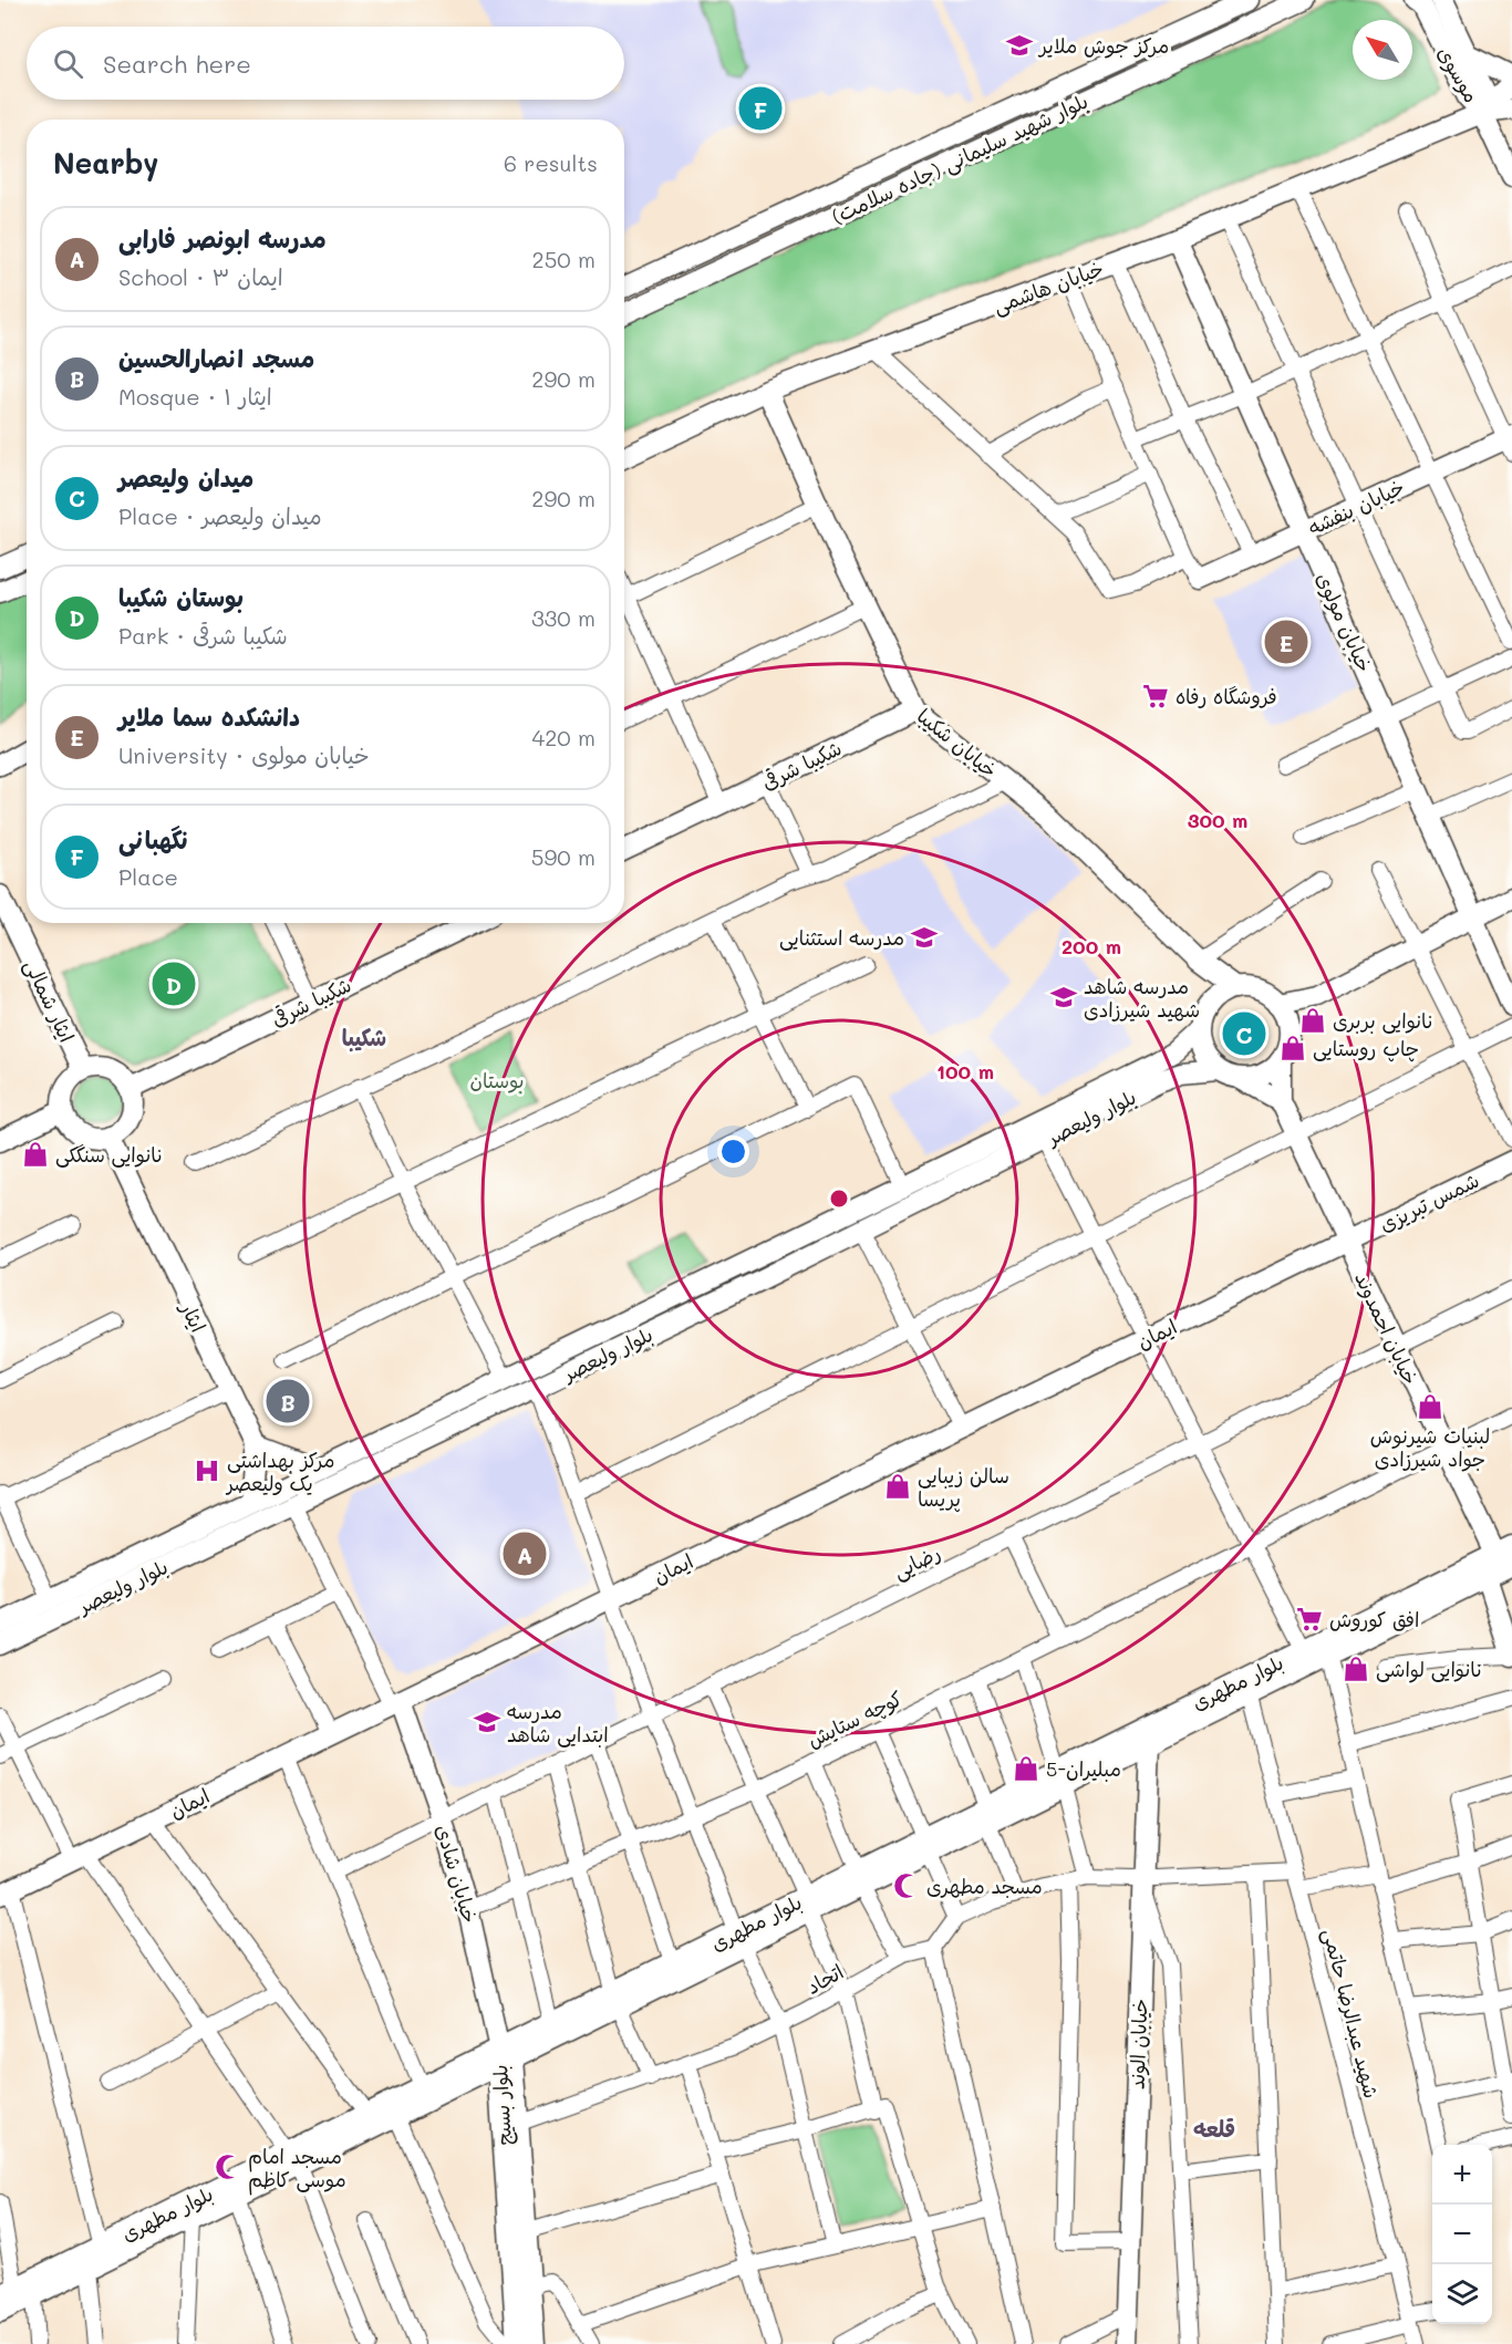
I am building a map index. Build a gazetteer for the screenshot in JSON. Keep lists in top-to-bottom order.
{
  "streets": {
    "main road": [
      "موسوی",
      "بلوار شهید سلیمانی (جاده سلامت)",
      "خیابان هاشمی",
      "خیابان بنفشه",
      "خیابان مولوی",
      "خیابان شکیبا",
      "شکیبا شرقی",
      "ایثار شمالی",
      "بلوار ولیعصر",
      "شمس تبریزی",
      "ایثار",
      "خیابان احمدوند",
      "ایمان",
      "بلوار مطهری",
      "خیابان شادی",
      "خیابان الوند",
      "بلوار بسیج"
    ],
    "street": [
      "رضایی",
      "کوچه ستایش",
      "اتحاد",
      "شهید عبدالرضا حاتمی"
    ]
  },
  "crossings": [
    ["موسوی", "خیابان هاشمی"],
    ["خیابان هاشمی", "خیابان مولوی"],
    ["خیابان هاشمی", "خیابان شکیبا"],
    ["خیابان بنفشه", "خیابان مولوی"],
    ["خیابان شکیبا", "شکیبا شرقی"],
    ["شکیبا شرقی", "ایثار شمالی"],
    ["شکیبا شرقی", "ایثار"],
    ["ایثار شمالی", "ایثار"],
    ["شمس تبریزی", "خیابان احمدوند"],
    ["شمس تبریزی", "ایمان"],
    ["خیابان احمدوند", "ایمان"],
    ["خیابان احمدوند", "رضایی"],
    ["خیابان احمدوند", "بلوار مطهری"],
    ["خیابان احمدوند", "کوچه ستایش"],
    ["ایمان", "خیابان شادی"],
    ["رضایی", "خیابان شادی"],
    ["بلوار مطهری", "خیابان شادی"],
    ["بلوار مطهری", "شهید عبدالرضا حاتمی"],
    ["بلوار مطهری", "خیابان الوند"],
    ["بلوار مطهری", "بلوار بسیج"],
    ["کوچه ستایش", "خیابان شادی"],
    ["خیابان شادی", "بلوار بسیج"],
    ["اتحاد", "بلوار بسیج"]
  ],
  "districts": ["شکیبا", "قلعه"],
  "parks": ["بوستان"],
  "places": {
    "school or university": [
      "مرکز جوش ملایر",
      "مدرسه استثنایی",
      "مدرسه شاهد شهید شیرزادی",
      "مدرسه ابتدایی شاهد"
    ],
    "supermarket": ["فروشگاه رفاه", "افق کوروش"],
    "shop": [
      "نانوایی بربری",
      "چاپ روستایی",
      "نانوایی سنگکی",
      "لبنیات شیرنوش جواد شیرزادی",
      "سالن زیبایی پریسا",
      "نانوایی لواشی",
      "مبلیران-5"
    ],
    "hospital": ["مرکز بهداشتی یک ولیعصر"],
    "mosque": ["مسجد مطهری", "مسجد امام موسی کاظم"]
  },
  "north": "top left",
  "page": {
    "search": "Search here",
    "pins": [
      "F",
      "E",
      "D",
      "C",
      "B",
      "A"
    ],
    "heading": ["Nearby", "6 results"],
    "list": [
      {
        "mark": "A",
        "name": "مدرسه ابونصر فارابی",
        "note": "School · ایمان ۳",
        "value": "250 m"
      },
      {
        "mark": "B",
        "name": "مسجد انصارالحسین",
        "note": "Mosque · ایثار ۱",
        "value": "290 m"
      },
      {
        "mark": "C",
        "name": "میدان ولیعصر",
        "note": "Place · میدان ولیعصر",
        "value": "290 m"
      },
      {
        "mark": "D",
        "name": "بوستان شکیبا",
        "note": "Park · شکیبا شرقی",
        "value": "330 m"
      },
      {
        "mark": "E",
        "name": "دانشکده سما ملایر",
        "note": "University · خیابان مولوی",
        "value": "420 m"
      },
      {
        "mark": "F",
        "name": "نگهبانی",
        "note": "Place",
        "value": "590 m"
      }
    ],
    "map_buttons": ["+", "−"]
  },
  "rings": ["300 m", "200 m", "100 m"]
}
